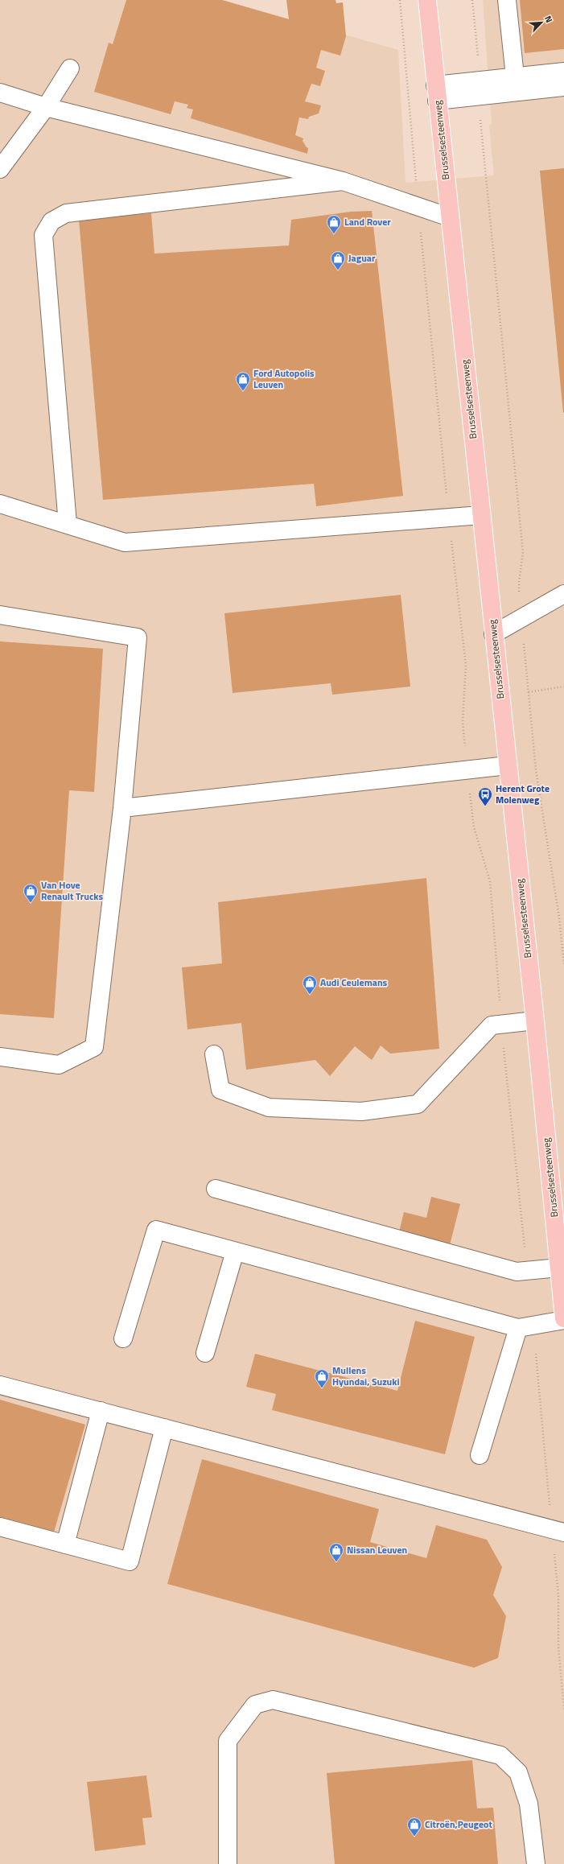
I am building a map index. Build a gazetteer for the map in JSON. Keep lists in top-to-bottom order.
{
  "streets": {
    "main road": ["Brusselsesteenweg"]
  },
  "places": {
    "shop": [
      "Land Rover",
      "Jaguar",
      "Ford Autopolis Leuven",
      "Van Hove Renault Trucks",
      "Audi Ceulemans",
      "Mullens Hyundai, Suzuki",
      "Nissan Leuven",
      "Citroën,Peugeot"
    ],
    "bus stop": ["Herent Grote Molenweg"]
  },
  "north": "top right"
}
